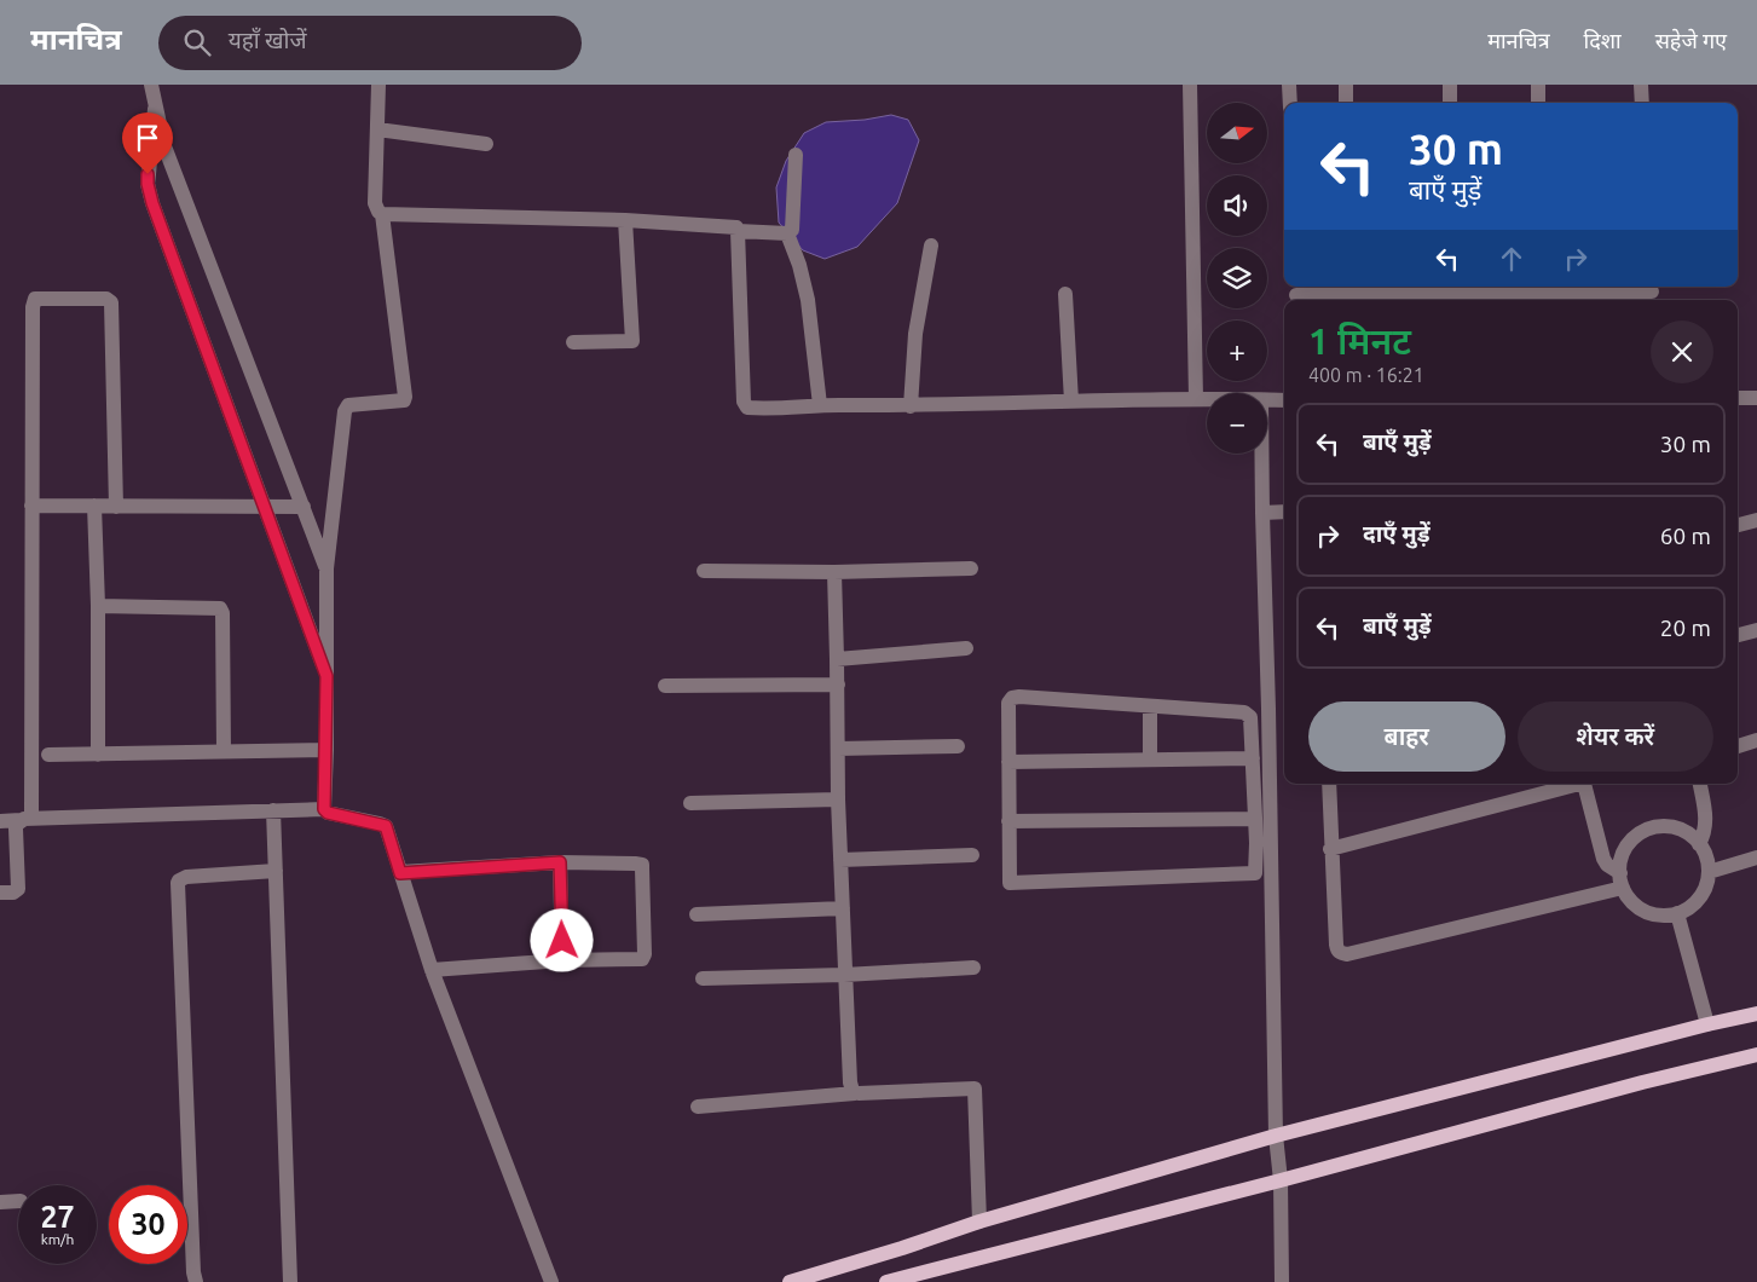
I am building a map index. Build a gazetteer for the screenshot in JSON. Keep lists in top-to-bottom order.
{
  "north": "right",
  "page": {
    "header": "मानचित्र",
    "search": "यहाँ खोजें",
    "nav": ["मानचित्र", "दिशा", "सहेजे गए"],
    "map_buttons": ["+", "−"],
    "turn": ["30 m", "बाएँ मुड़ें"],
    "heading": ["1 मिनट", "400 m · 16:21"],
    "list": [
      {
        "name": "बाएँ मुड़ें",
        "value": "30 m"
      },
      {
        "name": "दाएँ मुड़ें",
        "value": "60 m"
      },
      {
        "name": "बाएँ मुड़ें",
        "value": "20 m"
      }
    ],
    "buttons": ["बाहर", "शेयर करें"],
    "speed": "27 km/h",
    "limit": "30"
  }
}
